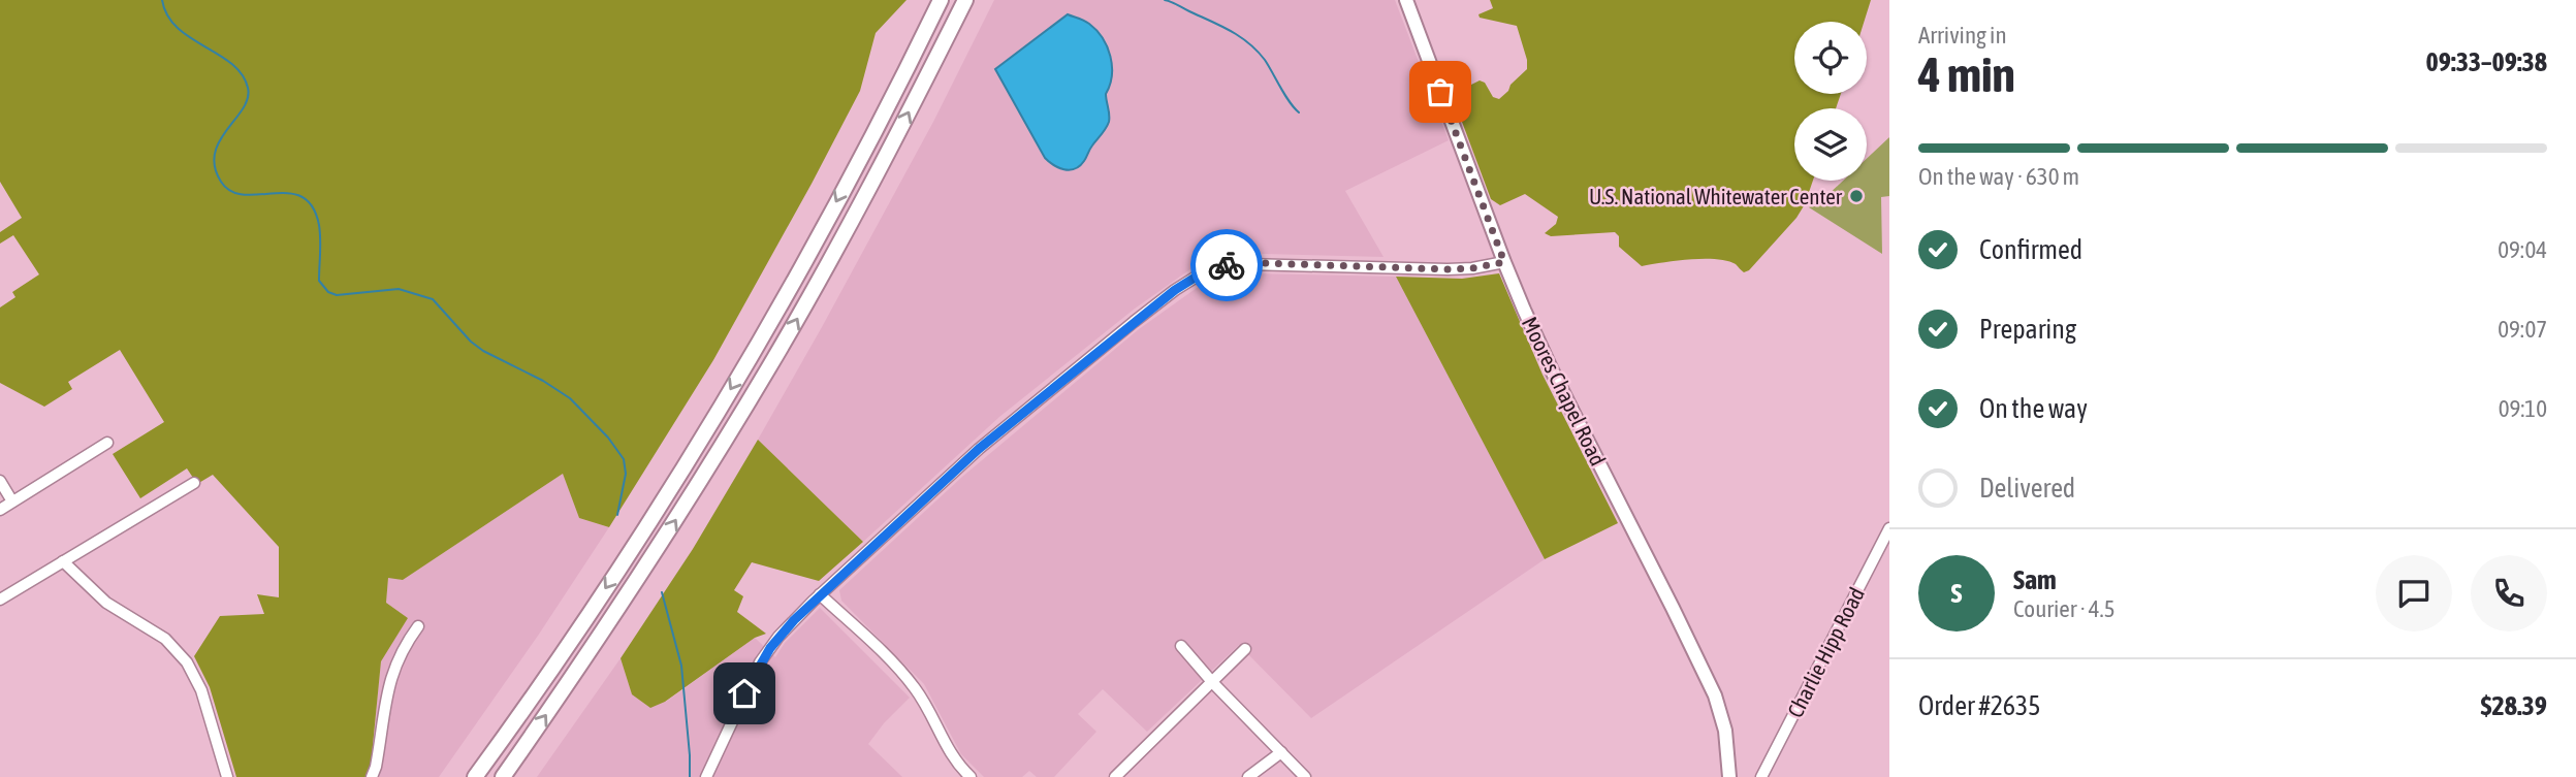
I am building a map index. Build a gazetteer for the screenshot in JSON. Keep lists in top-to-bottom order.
{
  "streets": {
    "main road": ["Moores Chapel Road"],
    "street": ["Charlie Hipp Road"]
  },
  "places": ["U.S. National Whitewater Center"],
  "page": {
    "heading": ["4 min", "Arriving in", "09:33–09:38"],
    "panel": [
      "Sam",
      "Courier · 4.5",
      "Order #2635",
      "$28.39"
    ],
    "bar": "On the way · 630 m",
    "list": [
      ["Confirmed", "09:04"],
      ["Preparing", "09:07"],
      ["On the way", "09:10"],
      "Delivered"
    ],
    "round": "S"
  }
}
